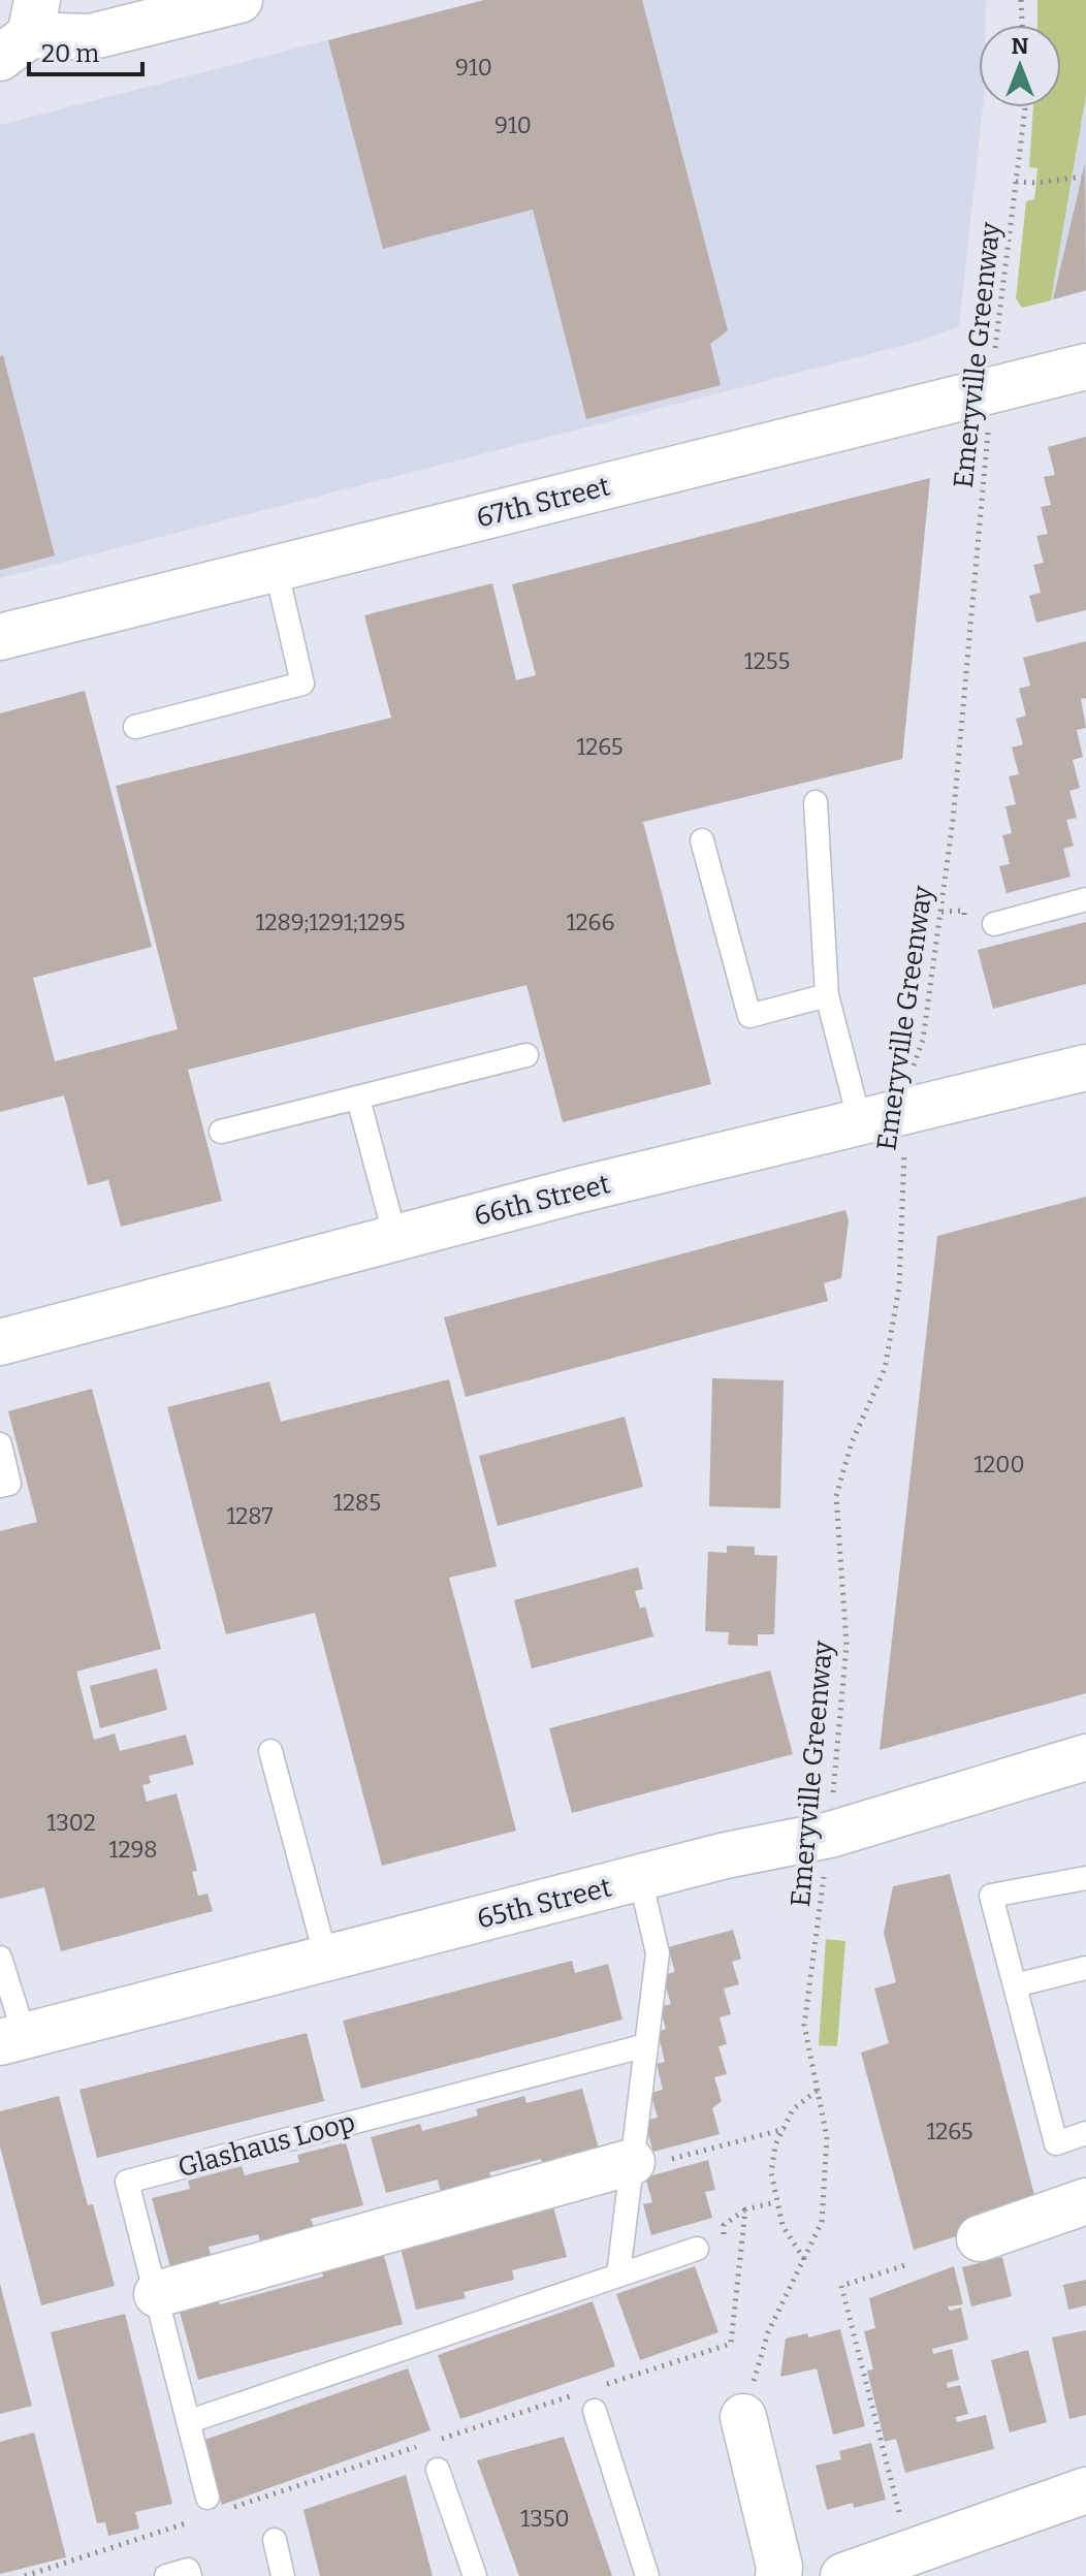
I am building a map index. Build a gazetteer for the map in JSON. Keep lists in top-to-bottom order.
{
  "streets": {
    "street": ["67th Street", "66th Street", "65th Street"],
    "lane": ["Glashaus Loop"],
    "path": ["Emeryville Greenway"]
  },
  "crossings": [
    ["Emeryville Greenway", "67th Street"],
    ["Emeryville Greenway", "66th Street"],
    ["Emeryville Greenway", "65th Street"]
  ],
  "house_numbers": [
    "910",
    "910",
    "1255",
    "1265",
    "1289;1291;1295",
    "1266",
    "1200",
    "1285",
    "1287",
    "1302",
    "1298",
    "1265",
    "1350"
  ],
  "scale_bar": "20 m",
  "north": "top"
}
